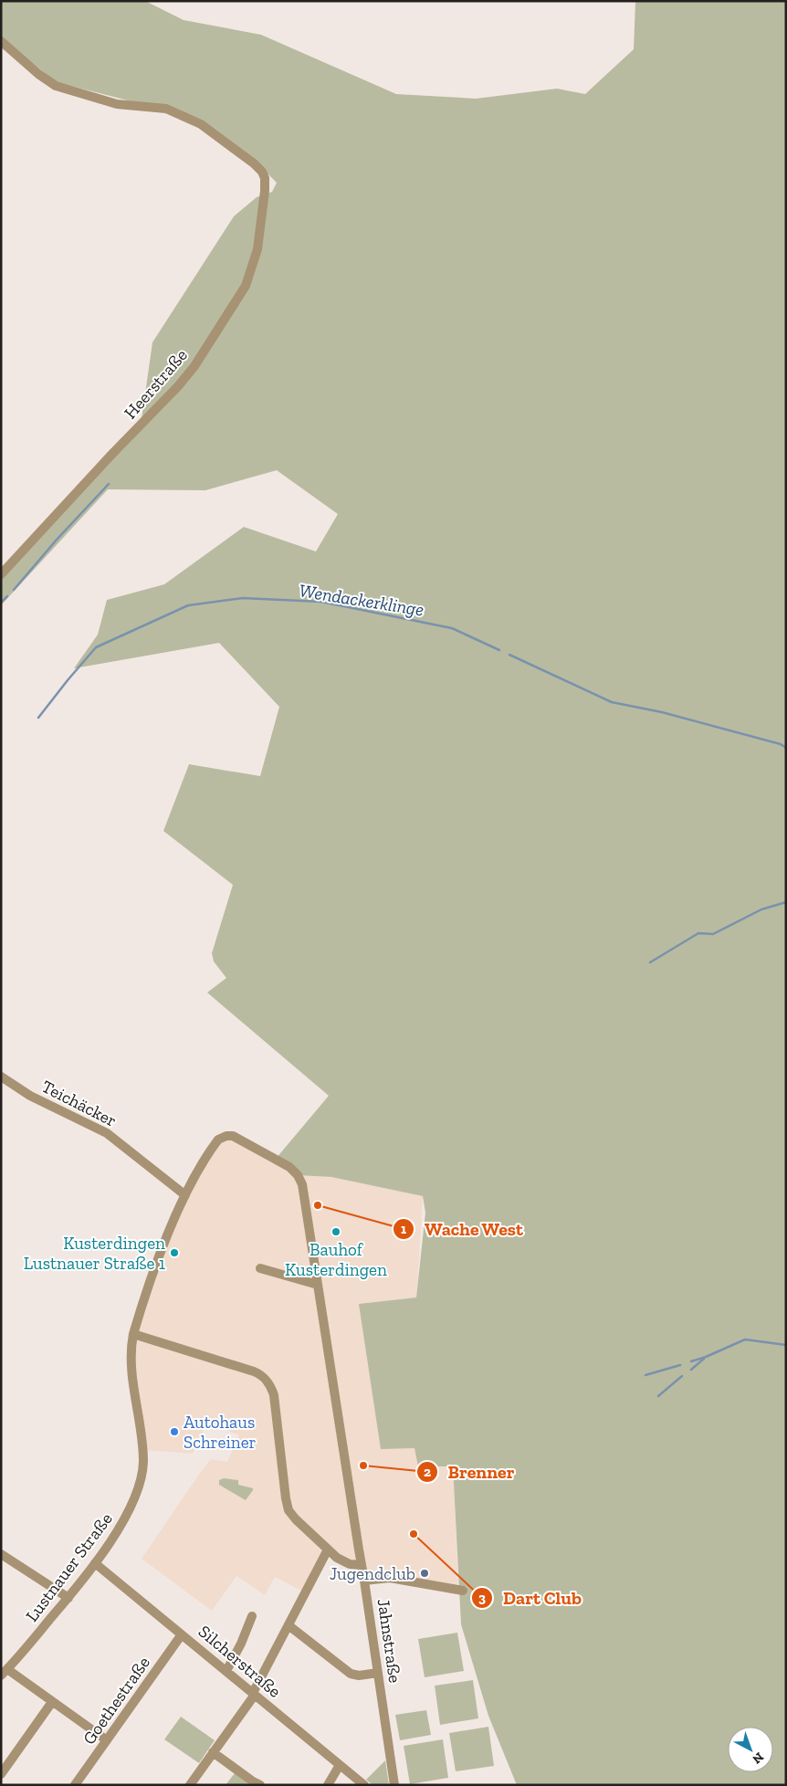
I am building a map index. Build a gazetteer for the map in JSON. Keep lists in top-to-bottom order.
{
  "streets": {
    "street": [
      "Heerstraße",
      "Teichäcker",
      "Lustnauer Straße",
      "Jahnstraße",
      "Silcherstraße",
      "Goethestraße"
    ]
  },
  "crossings": [
    ["Teichäcker", "Lustnauer Straße"],
    ["Lustnauer Straße", "Jahnstraße"],
    ["Lustnauer Straße", "Silcherstraße"],
    ["Silcherstraße", "Goethestraße"]
  ],
  "water": ["Wendackerklinge"],
  "places": [
    "Wache West",
    "Bauhof Kusterdingen",
    "Kusterdingen Lustnauer Straße 1",
    "Autohaus Schreiner",
    "Brenner",
    "Dart Club",
    "Jugendclub"
  ],
  "north": "bottom right"
}
